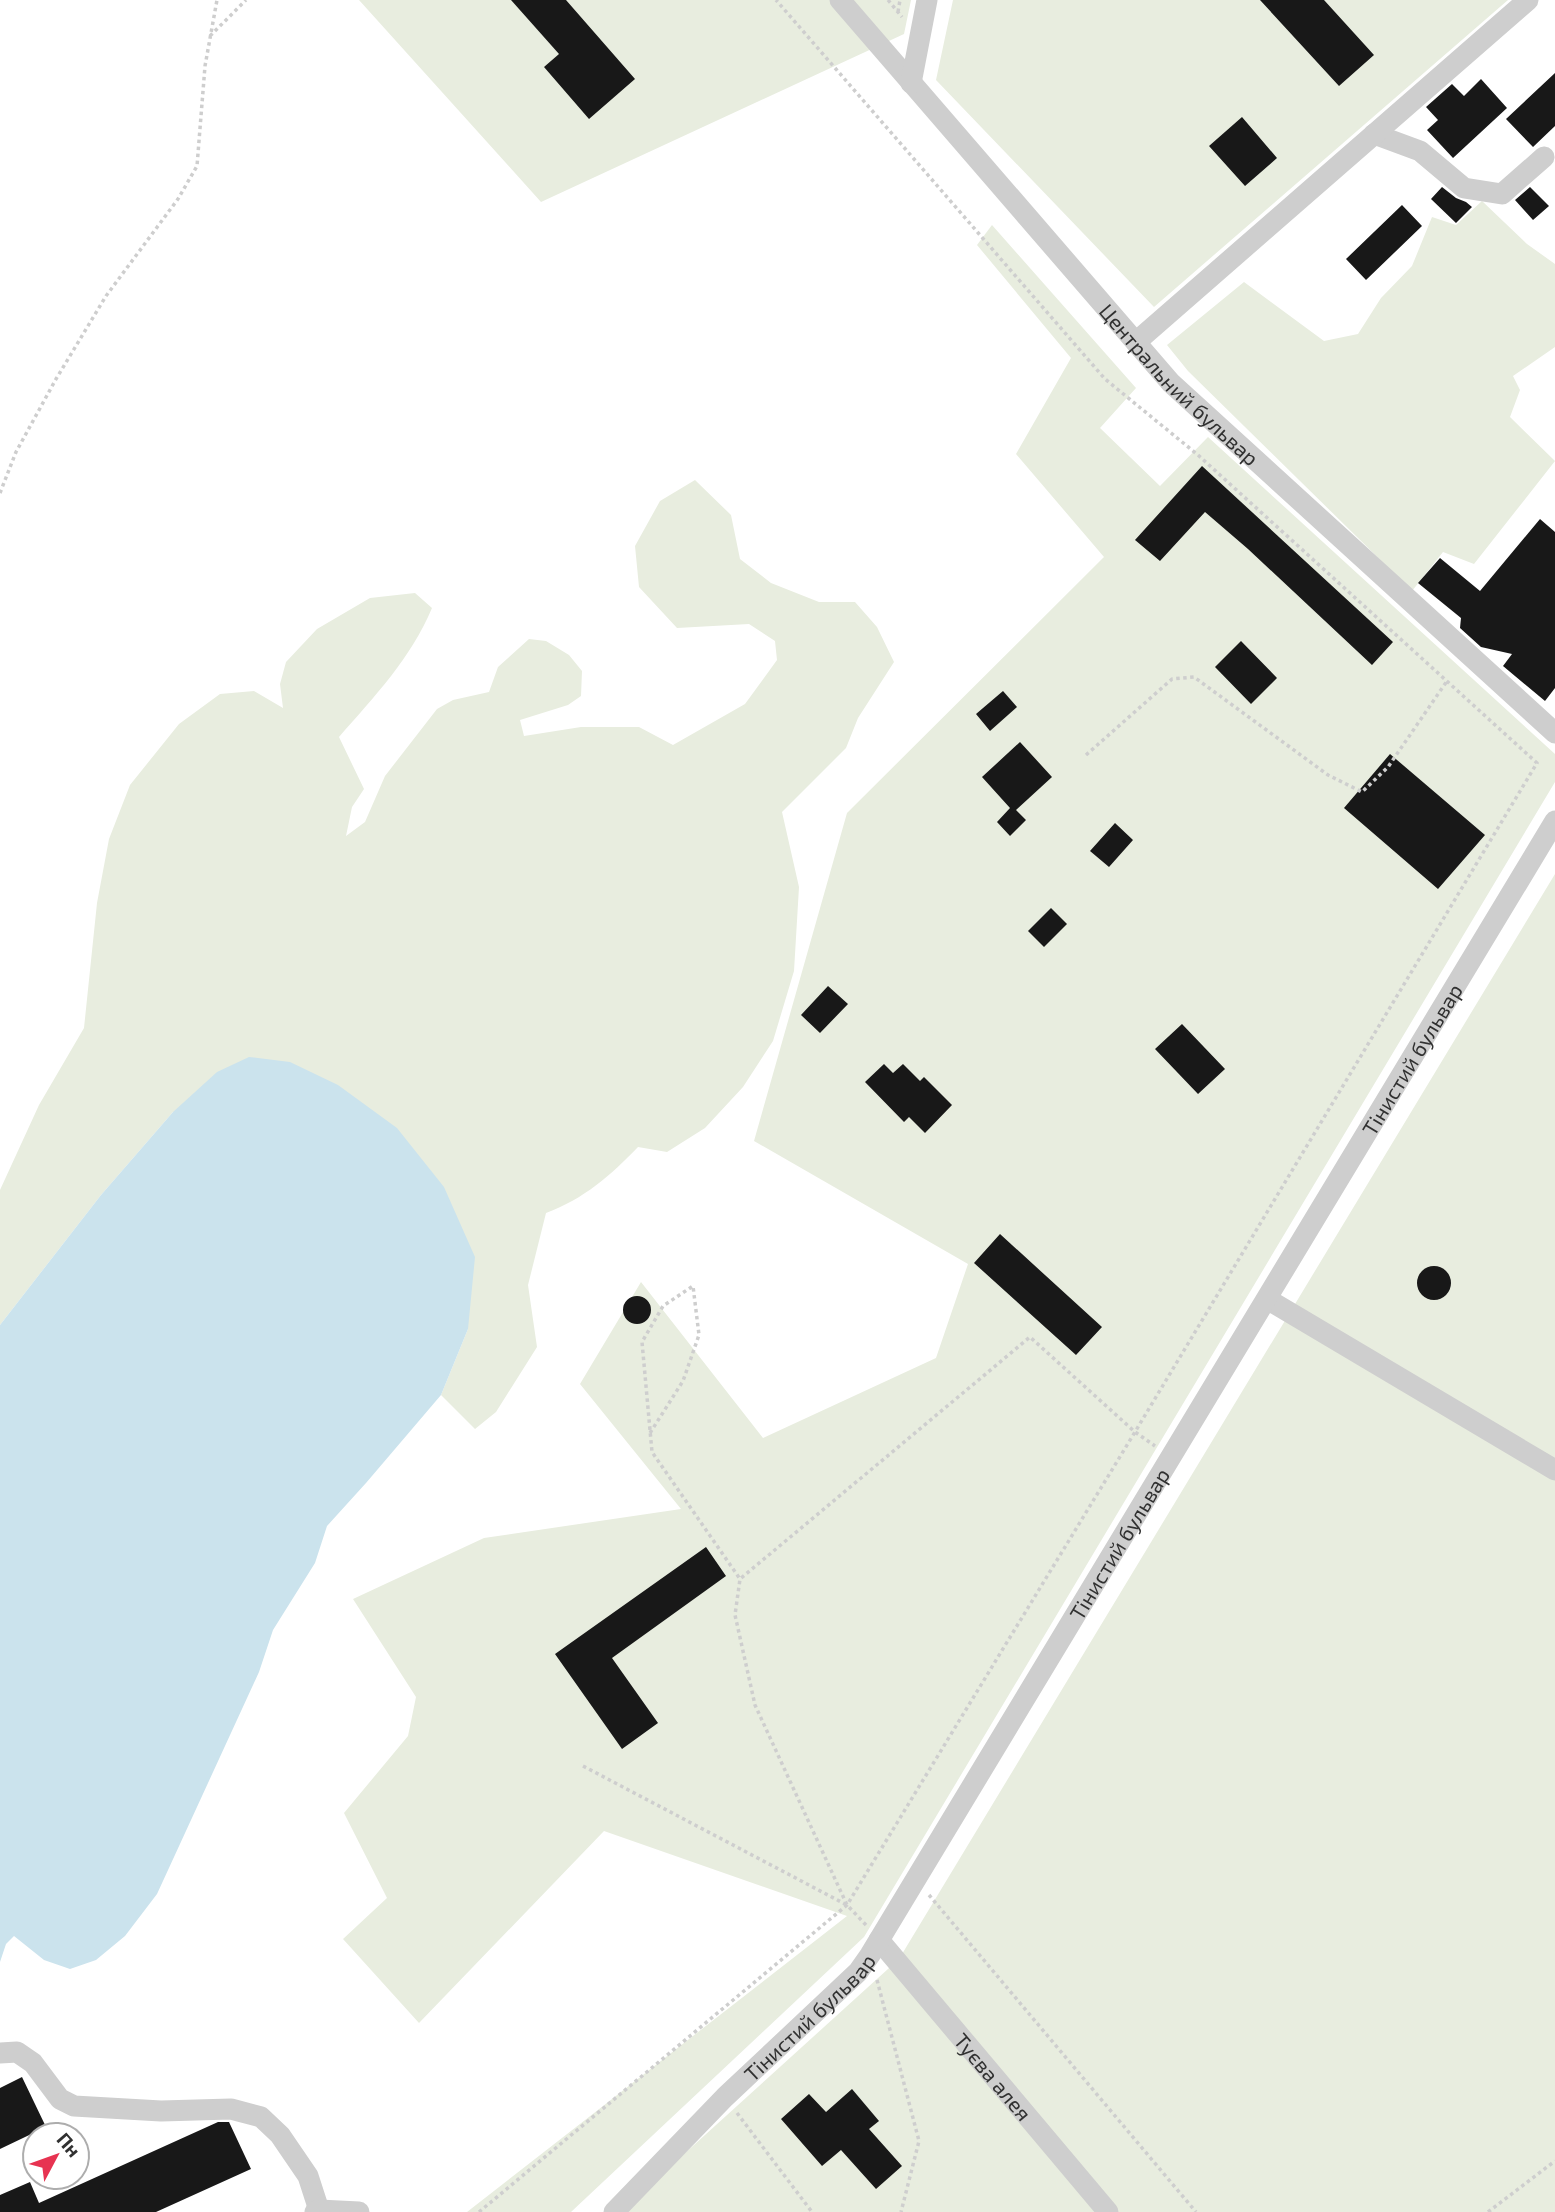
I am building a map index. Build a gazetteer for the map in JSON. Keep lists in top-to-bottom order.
{
  "streets": {
    "street": ["Центральний бульвар", "Тінистий бульвар", "Туєва алея"]
  },
  "crossings": [
    ["Тінистий бульвар", "Туєва алея"]
  ],
  "north": "top right"
}
